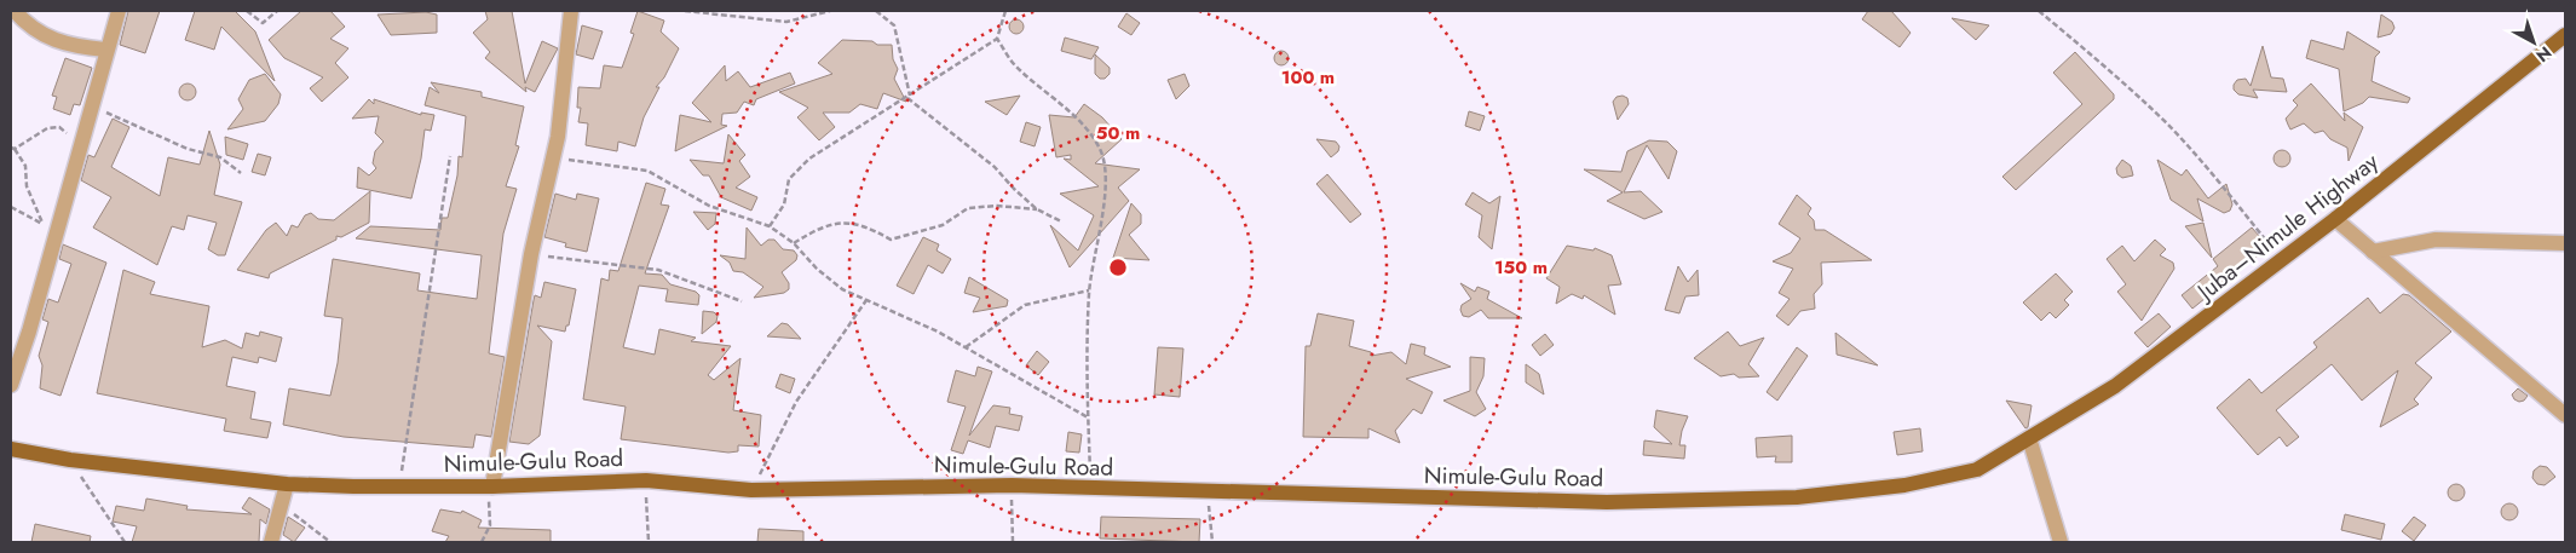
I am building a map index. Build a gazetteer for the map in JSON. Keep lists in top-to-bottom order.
{
  "streets": {
    "main road": ["Juba–Nimule Highway", "Nimule-Gulu Road"]
  },
  "crossings": [
    ["Juba–Nimule Highway", "Nimule-Gulu Road"]
  ],
  "north": "bottom right",
  "rings": ["100 m", "50 m", "150 m"]
}
